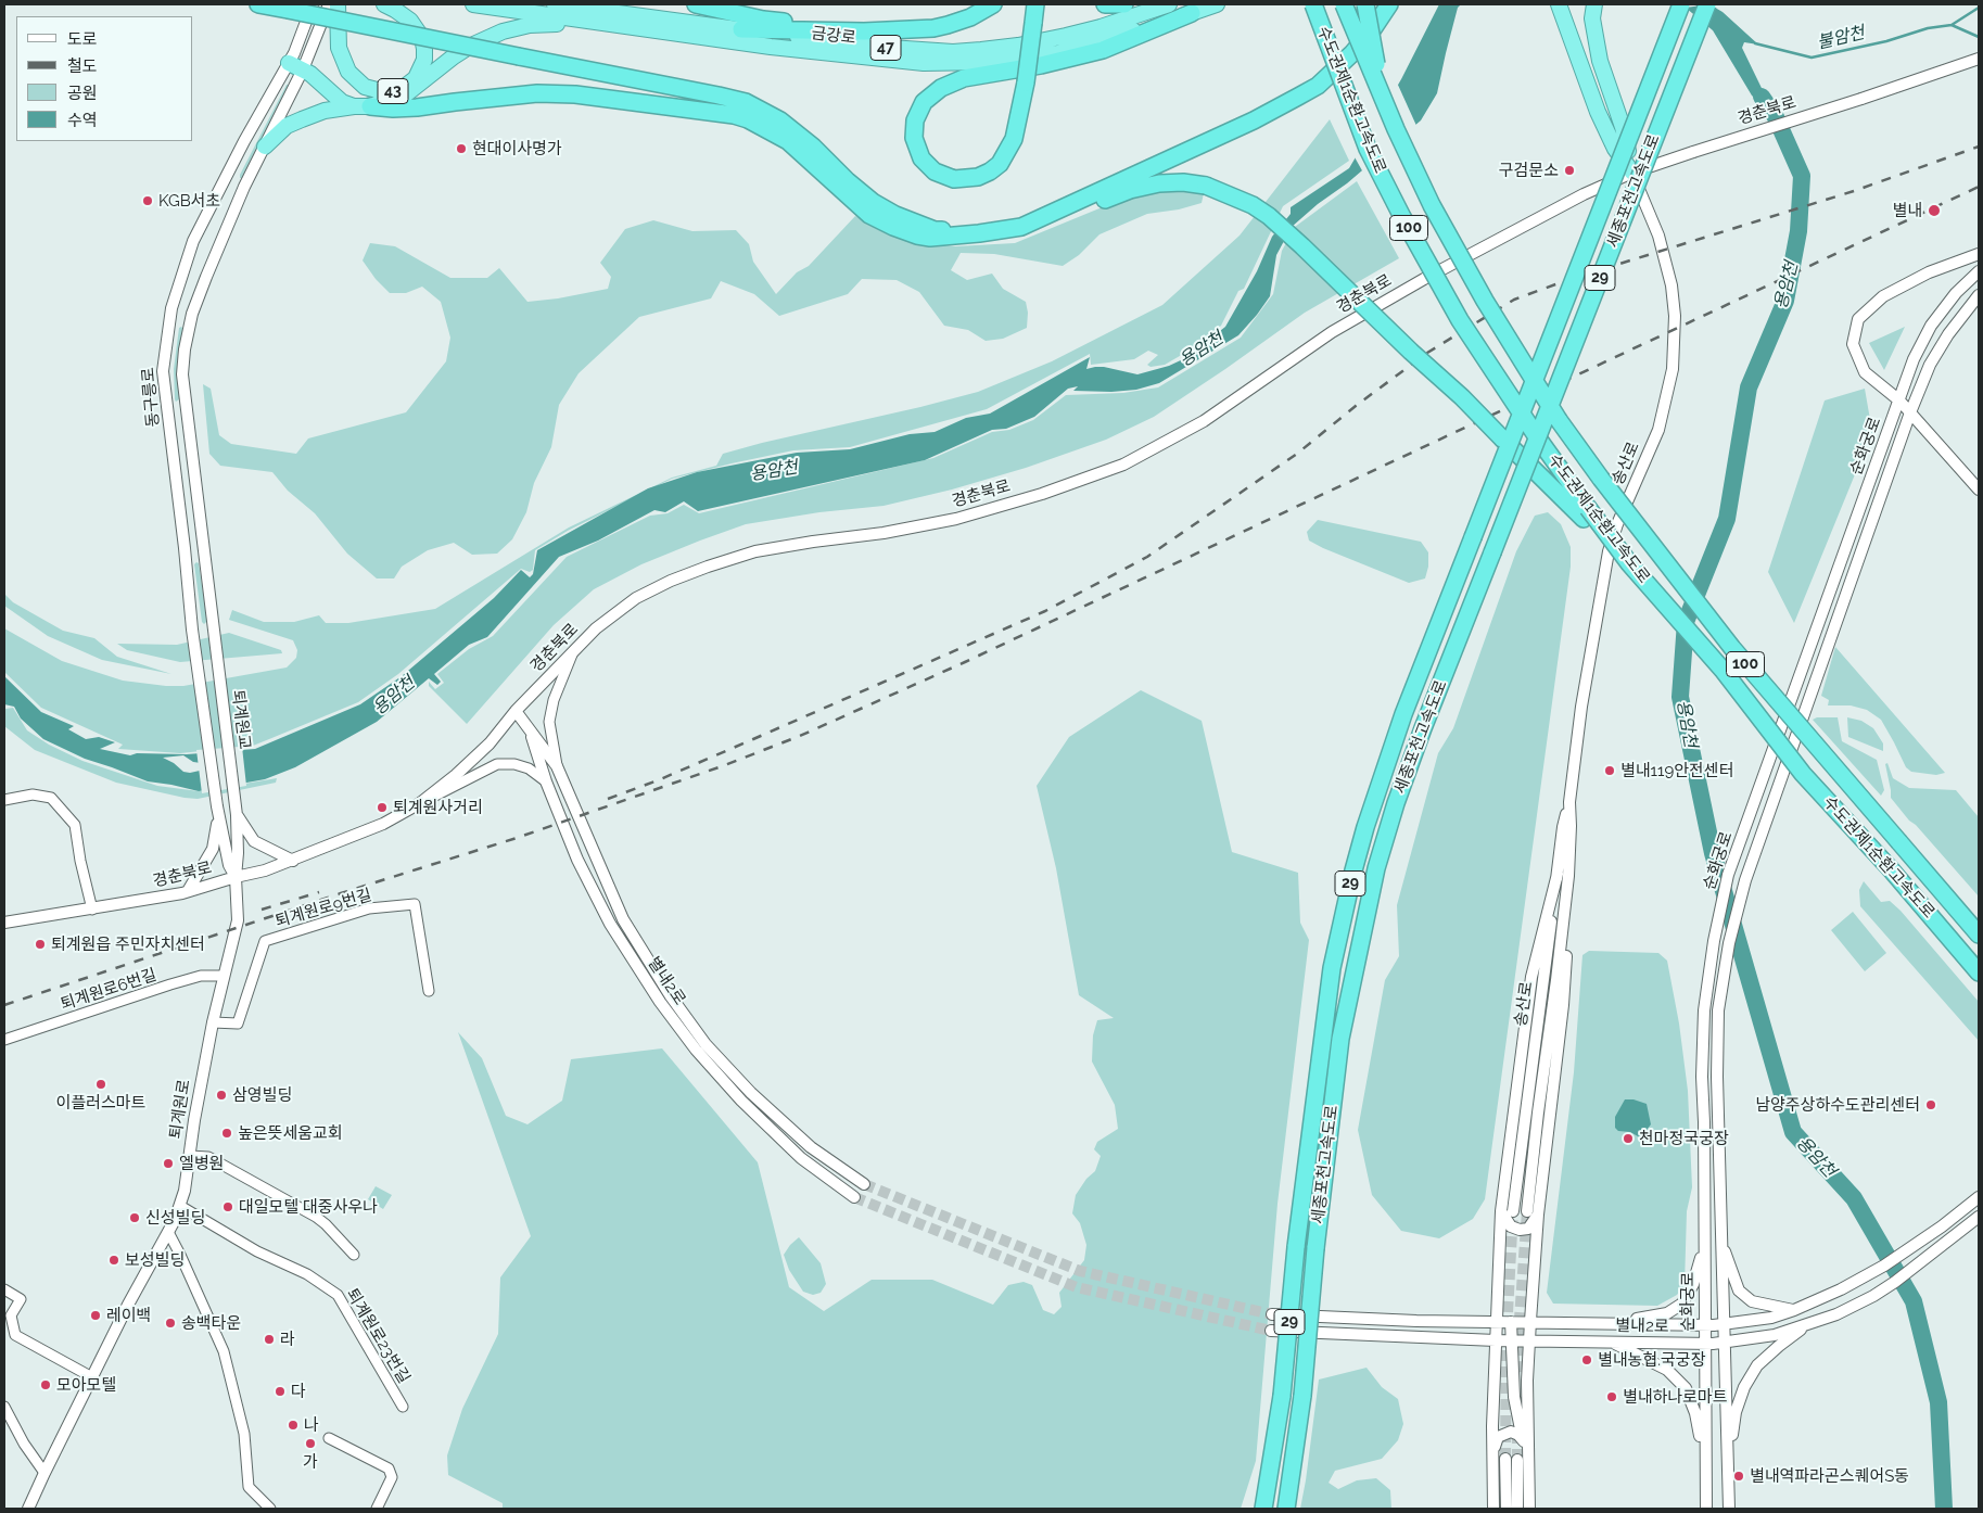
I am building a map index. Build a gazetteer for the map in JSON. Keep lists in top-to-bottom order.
{
  "streets": {
    "highway": [
      "금강로",
      "47",
      "43",
      "수도권제1순환고속도로",
      "세종포천고속도로",
      "100",
      "29"
    ],
    "street": [
      "경춘북로",
      "동구릉로",
      "순화궁로",
      "송산로",
      "퇴계원교",
      "퇴계원로9번길",
      "별내2로",
      "퇴계원로6번길",
      "퇴계원로",
      "퇴계원로23번길"
    ]
  },
  "crossings": [
    ["경춘북로", "송산로"],
    ["경춘북로", "별내2로"],
    ["경춘북로", "퇴계원로"],
    ["동구릉로", "퇴계원교"],
    ["동구릉로", "퇴계원로"],
    ["순화궁로", "별내2로"],
    ["퇴계원교", "퇴계원로"],
    ["퇴계원로9번길", "퇴계원로"],
    ["퇴계원로6번길", "퇴계원로"],
    ["퇴계원로", "퇴계원로23번길"]
  ],
  "water": ["불암천", "용암천"],
  "places": [
    "현대이사명가",
    "구검문소",
    "KGB서초",
    "별내",
    "별내119안전센터",
    "퇴계원사거리",
    "퇴계원읍 주민자치센터",
    "이플러스마트",
    "삼영빌딩",
    "남양주상하수도관리센터",
    "높은뜻세움교회",
    "천마정국궁장",
    "엘병원",
    "대일모텔 대중사우나",
    "신성빌딩",
    "보성빌딩",
    "레이백",
    "송백타운",
    "라",
    "별내농협.국궁장",
    "모아모텔",
    "다",
    "별내하나로마트",
    "나",
    "가",
    "별내역파라곤스퀘어S동"
  ],
  "legend": [
    "도로",
    "철도",
    "공원",
    "수역"
  ]
}
